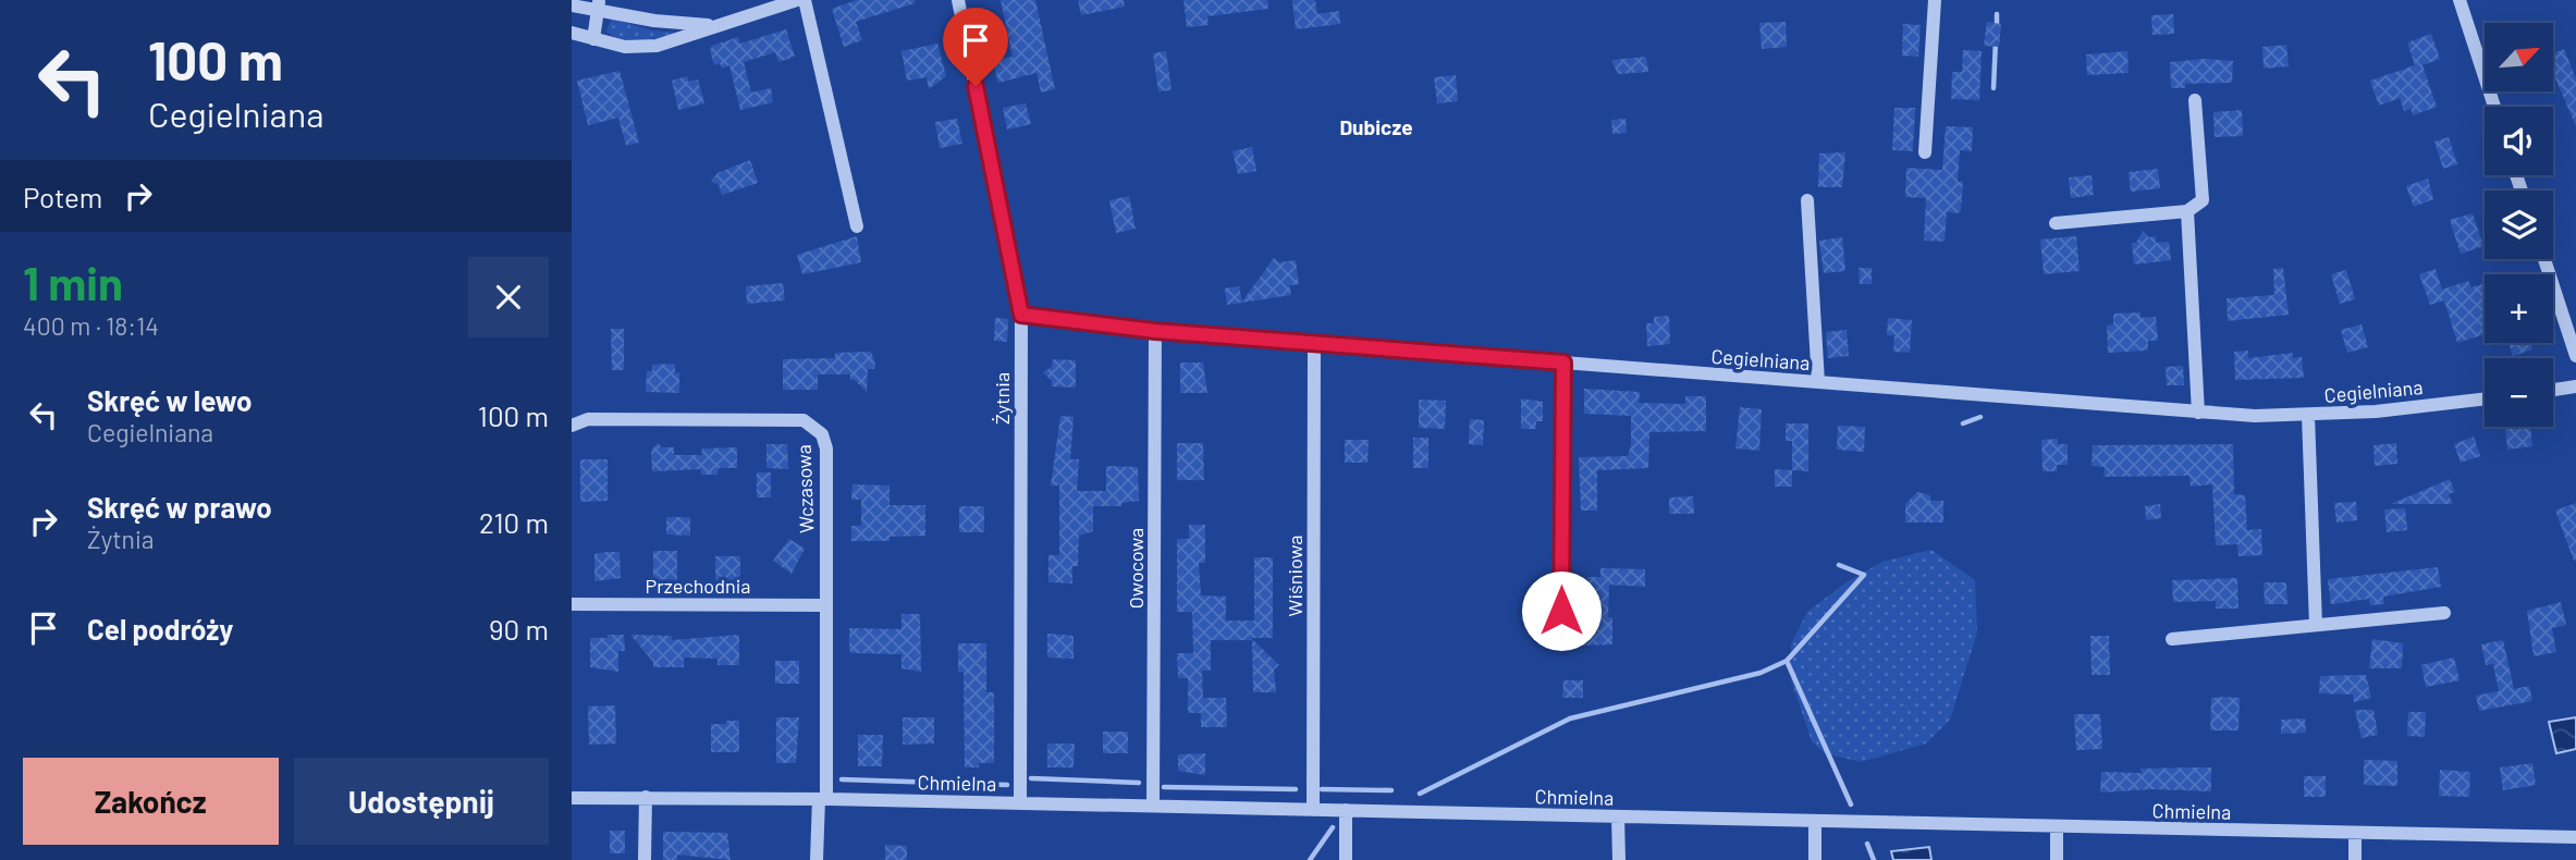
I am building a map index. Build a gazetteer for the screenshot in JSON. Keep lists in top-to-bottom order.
{
  "streets": {
    "street": [
      "Cegielniana",
      "Żytnia",
      "Wczasowa",
      "Owocowa",
      "Wiśniowa",
      "Przechodnia",
      "Chmielna"
    ]
  },
  "crossings": [
    ["Cegielniana", "Żytnia"],
    ["Cegielniana", "Owocowa"],
    ["Cegielniana", "Wiśniowa"],
    ["Żytnia", "Chmielna"],
    ["Wczasowa", "Przechodnia"],
    ["Wczasowa", "Chmielna"],
    ["Owocowa", "Chmielna"],
    ["Wiśniowa", "Chmielna"]
  ],
  "districts": ["Dubicze"],
  "north": "top right",
  "page": {
    "turn": ["100 m", "Cegielniana"],
    "map_buttons": ["+", "−"],
    "then": "Potem",
    "heading": ["1 min", "400 m · 18:14"],
    "list": [
      {
        "name": "Skręć w lewo",
        "note": "Cegielniana",
        "value": "100 m"
      },
      {
        "name": "Skręć w prawo",
        "note": "Żytnia",
        "value": "210 m"
      },
      {
        "name": "Cel podróży",
        "value": "90 m"
      }
    ],
    "buttons": ["Zakończ", "Udostępnij"]
  }
}
